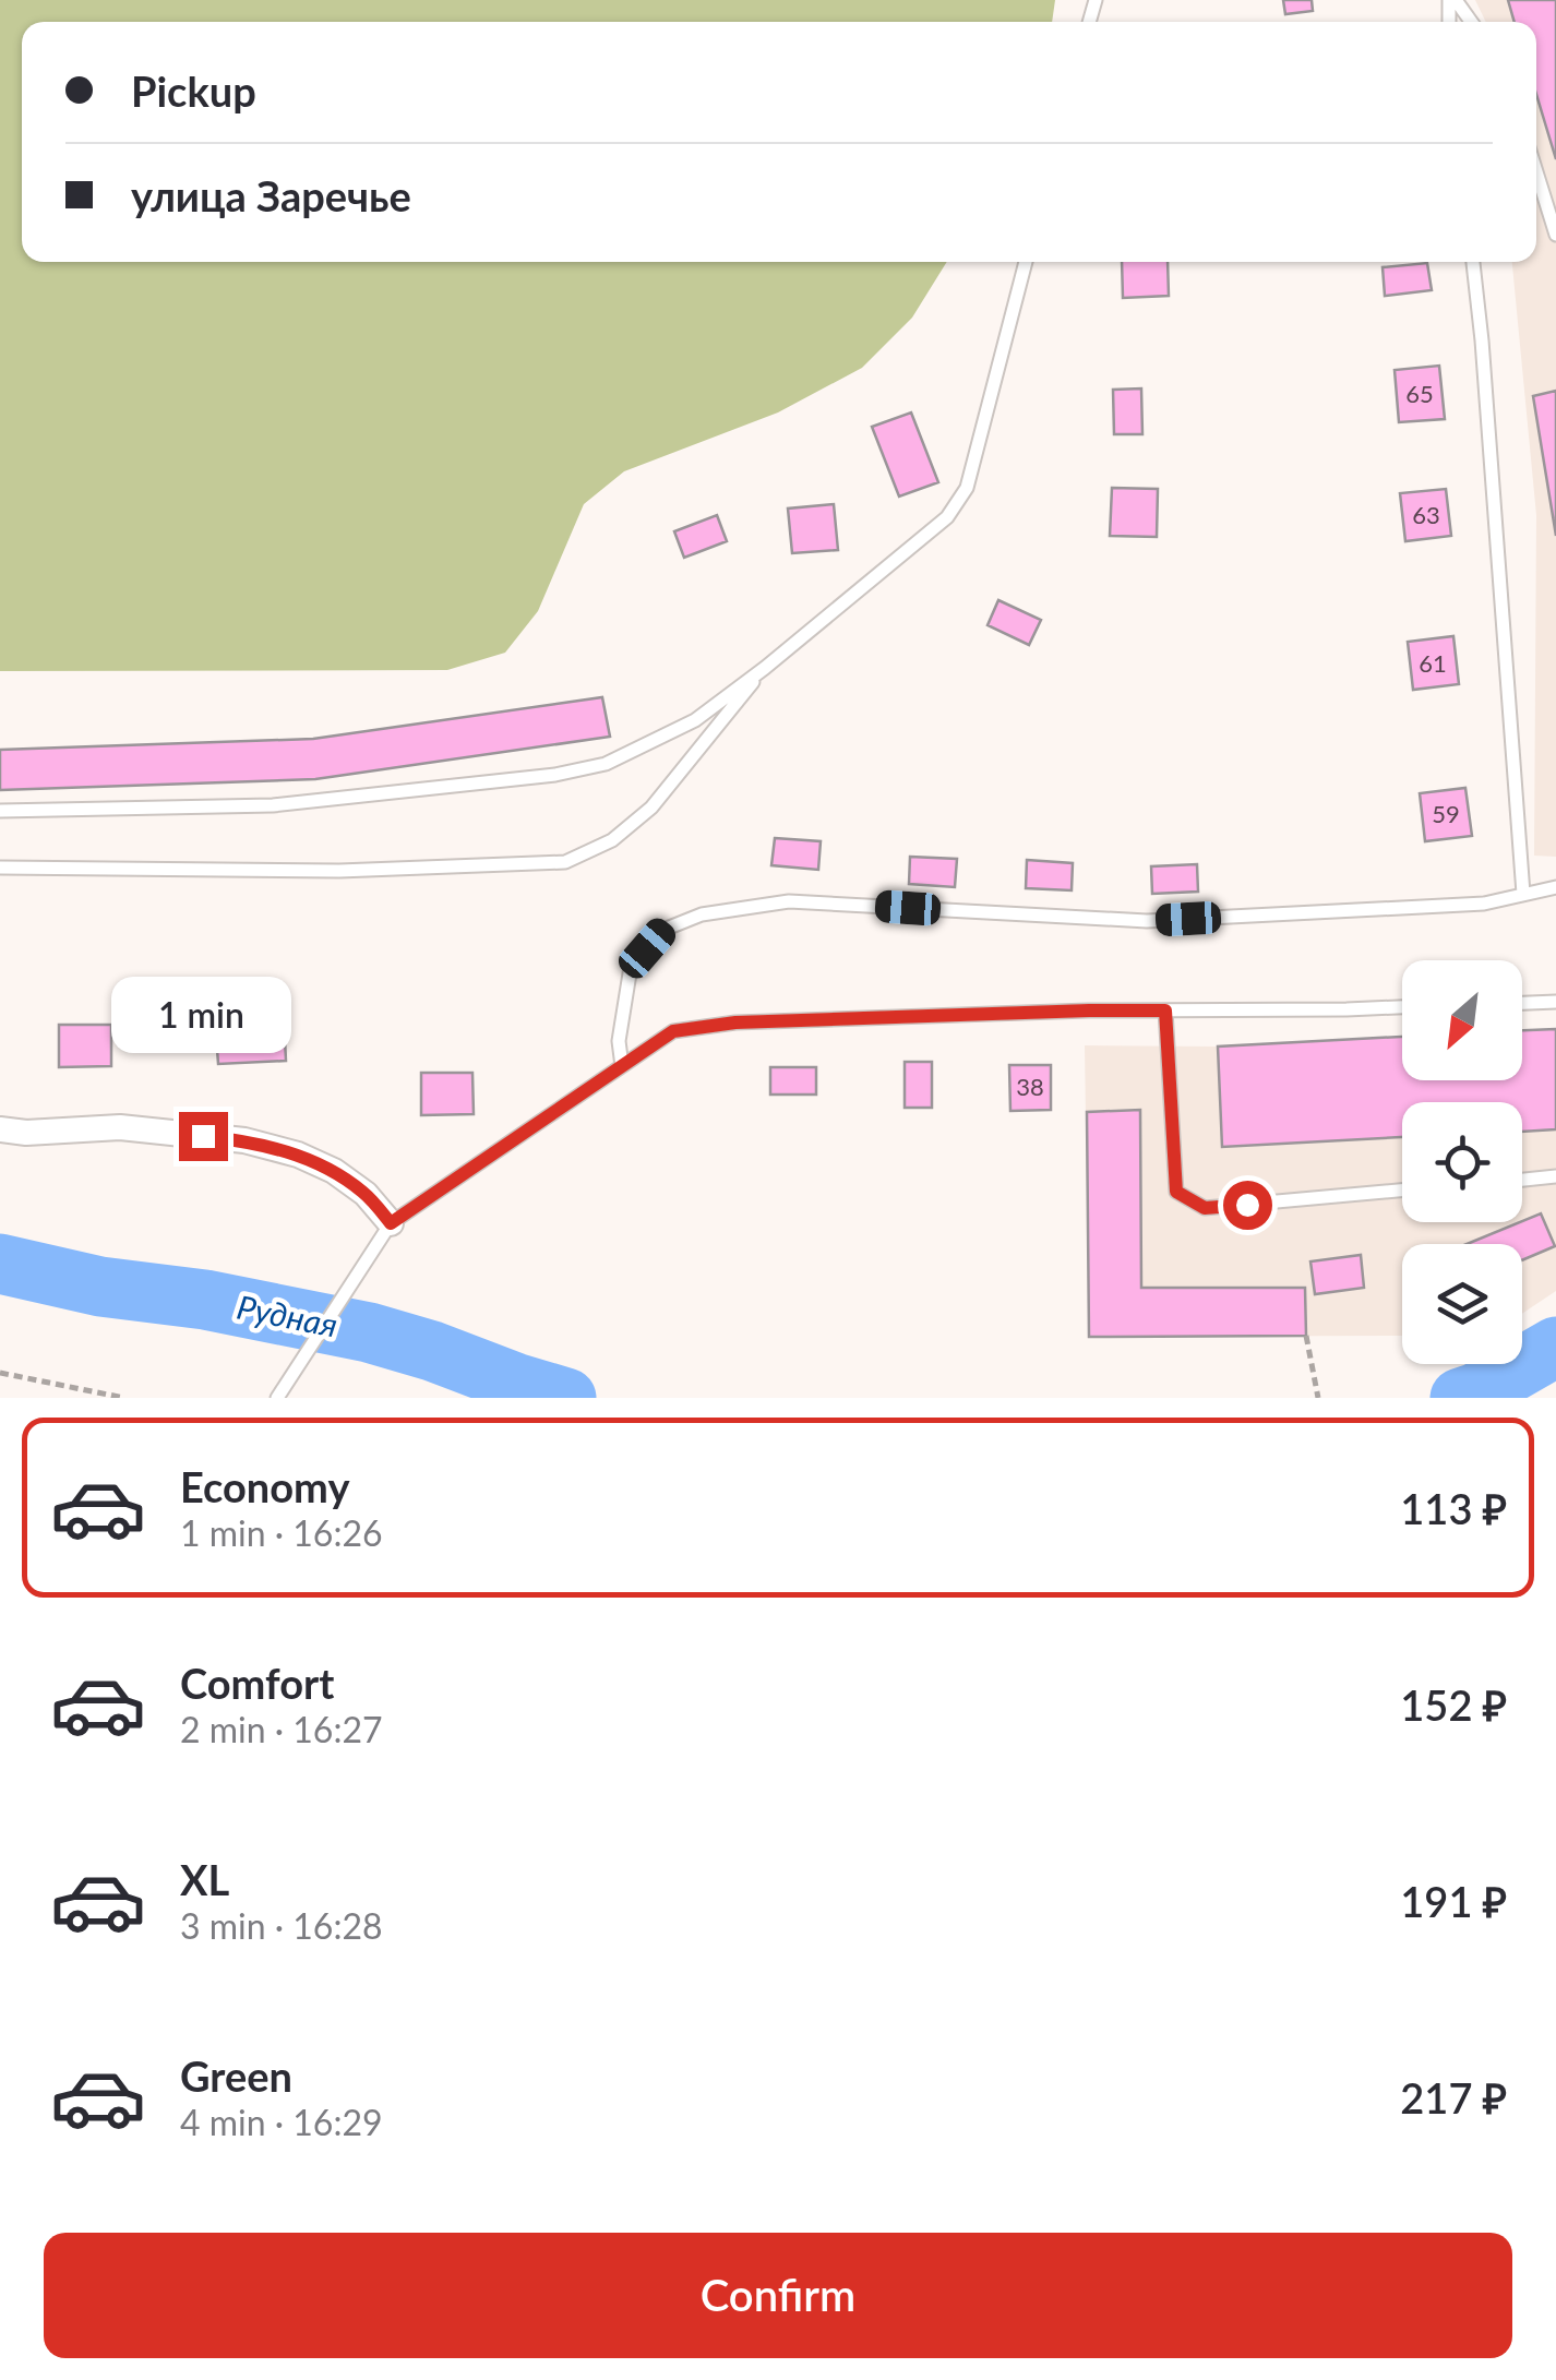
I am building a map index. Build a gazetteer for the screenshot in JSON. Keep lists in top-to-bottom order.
{
  "water": ["Рудная"],
  "house_numbers": [
    "65",
    "63",
    "61",
    "59",
    "38"
  ],
  "north": "bottom left",
  "page": {
    "banner": ["Pickup", "улица Заречье"],
    "bubble": "1 min",
    "list": [
      {
        "name": "Economy",
        "note": "1 min · 16:26",
        "value": "113 ₽"
      },
      {
        "name": "Comfort",
        "note": "2 min · 16:27",
        "value": "152 ₽"
      },
      {
        "name": "XL",
        "note": "3 min · 16:28",
        "value": "191 ₽"
      },
      {
        "name": "Green",
        "note": "4 min · 16:29",
        "value": "217 ₽"
      }
    ],
    "buttons": "Confirm"
  }
}
